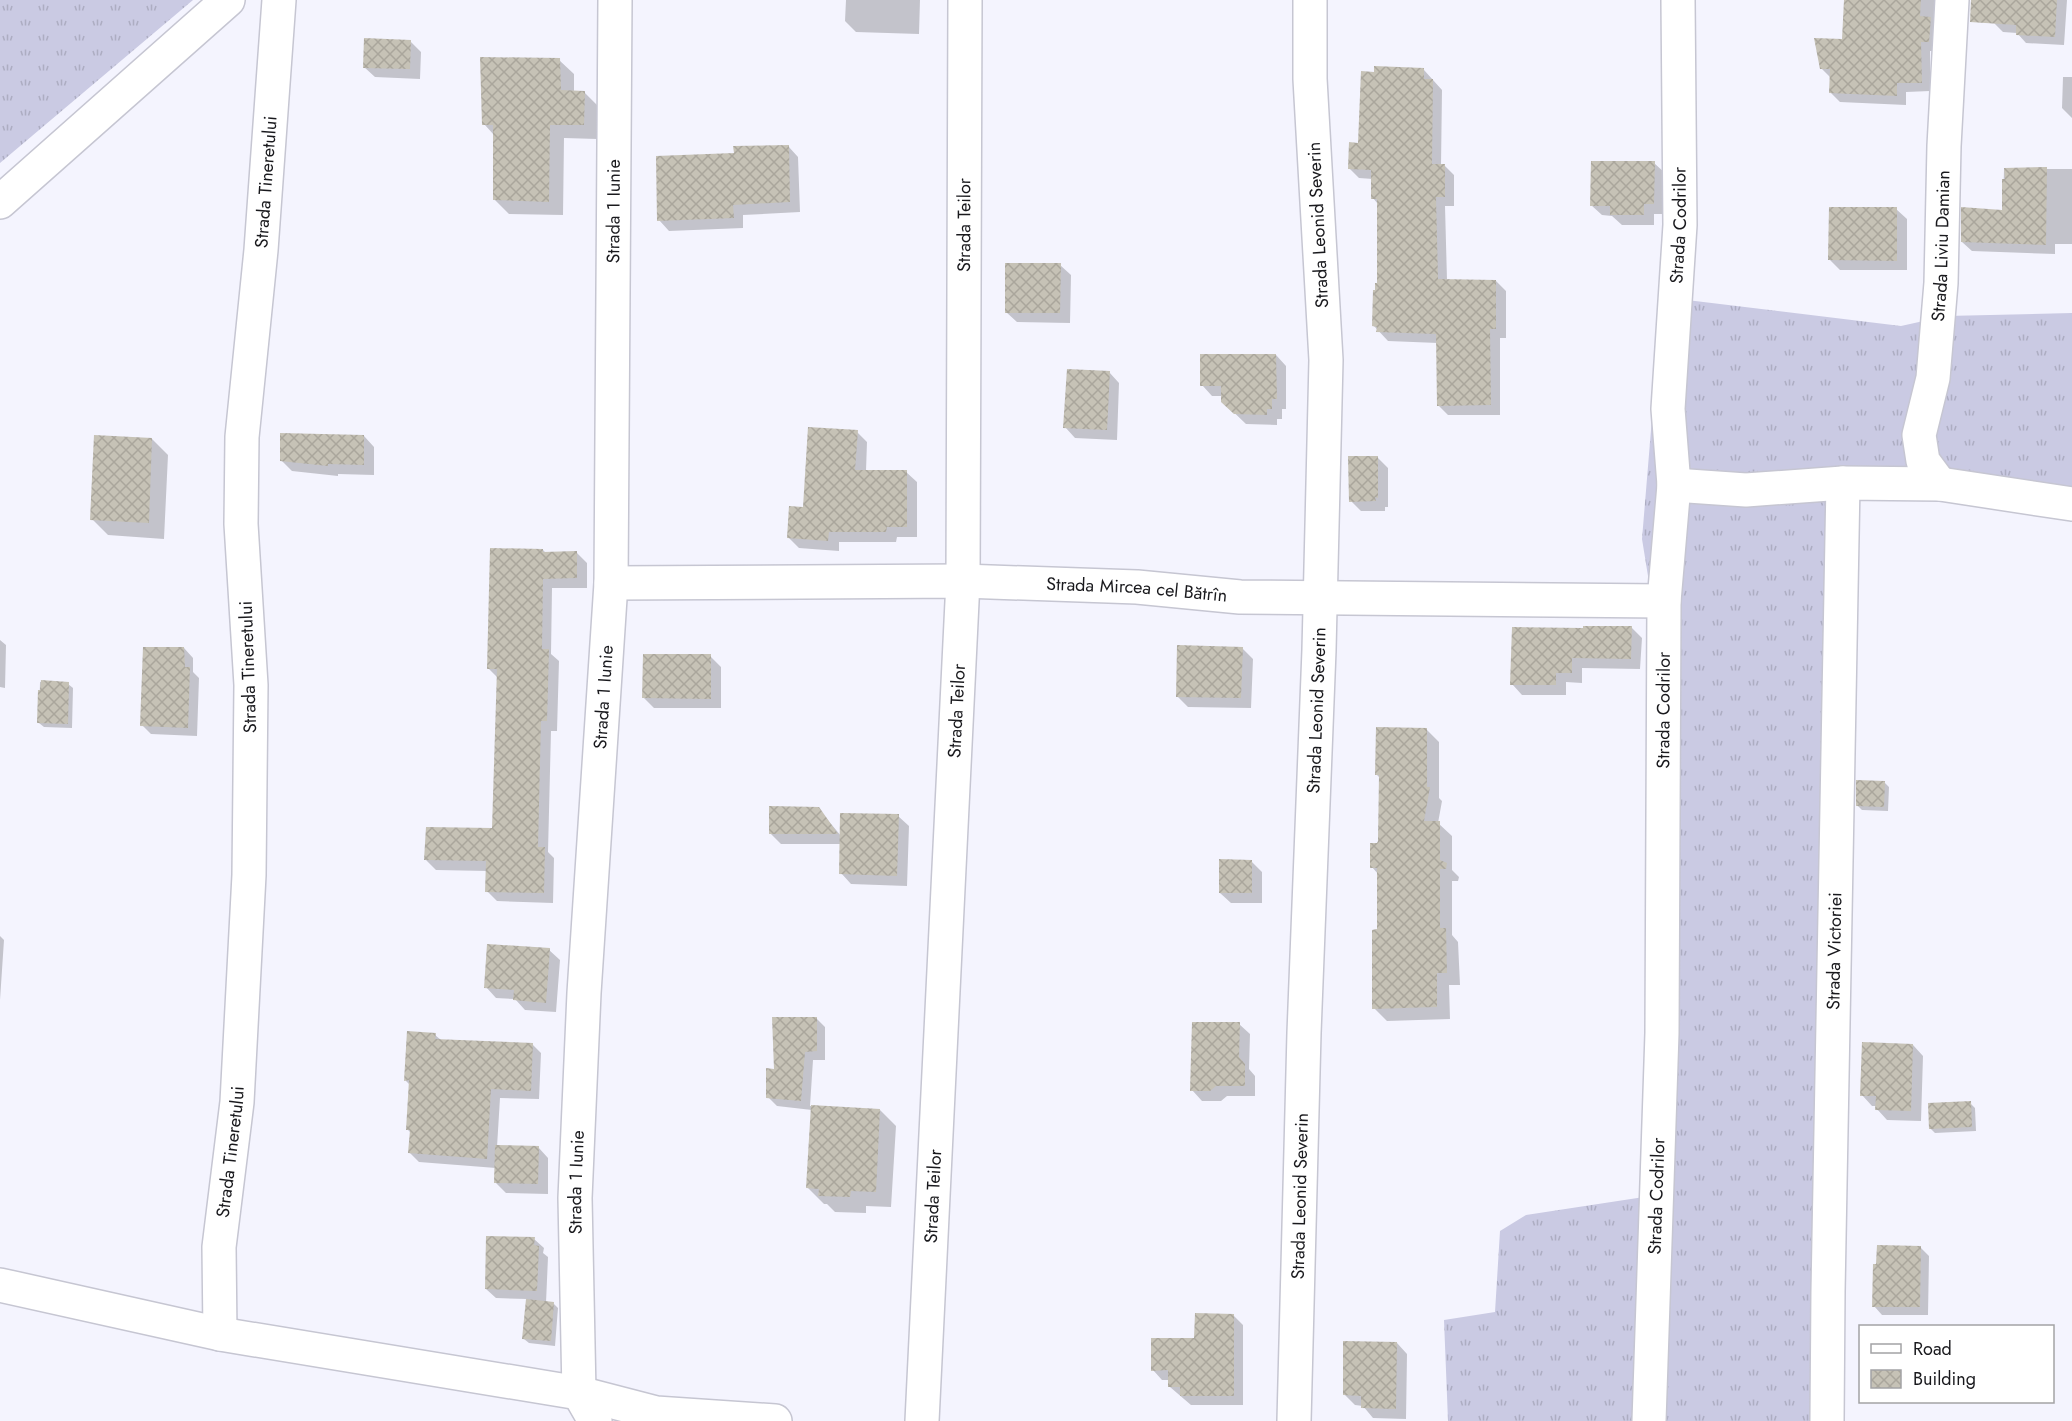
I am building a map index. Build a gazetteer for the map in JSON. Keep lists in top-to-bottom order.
{
  "streets": {
    "street": [
      "Strada Tineretului",
      "Strada 1 Iunie",
      "Strada Teilor",
      "Strada Leonid Severin",
      "Strada Codrilor",
      "Strada Liviu Damian",
      "Strada Mircea cel Bătrîn",
      "Strada Victoriei"
    ]
  },
  "crossings": [
    ["Strada 1 Iunie", "Strada Mircea cel Bătrîn"],
    ["Strada Teilor", "Strada Mircea cel Bătrîn"],
    ["Strada Leonid Severin", "Strada Mircea cel Bătrîn"],
    ["Strada Codrilor", "Strada Mircea cel Bătrîn"]
  ],
  "legend": ["Road", "Building"]
}
